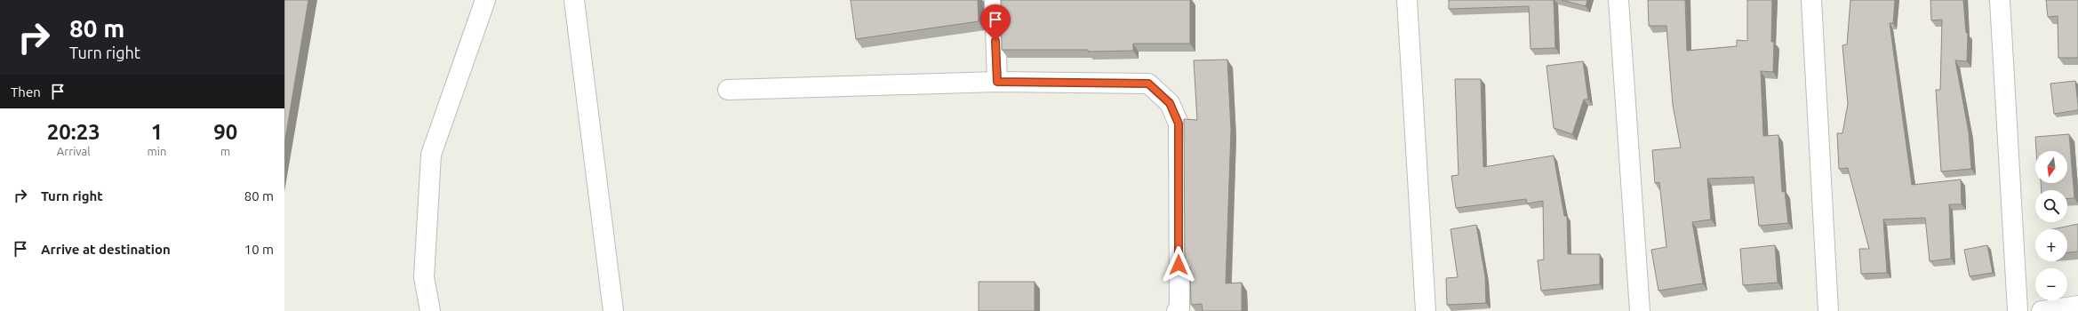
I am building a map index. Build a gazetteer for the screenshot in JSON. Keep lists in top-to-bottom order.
{
  "north": "bottom",
  "page": {
    "turn": ["80 m", "Turn right"],
    "then": "Then",
    "eta": [
      "20:23",
      "Arrival",
      "1",
      "min",
      "90",
      "m"
    ],
    "map_buttons": ["+", "−"],
    "list": [
      {
        "name": "Turn right",
        "value": "80 m"
      },
      {
        "name": "Arrive at destination",
        "value": "10 m"
      }
    ]
  }
}
